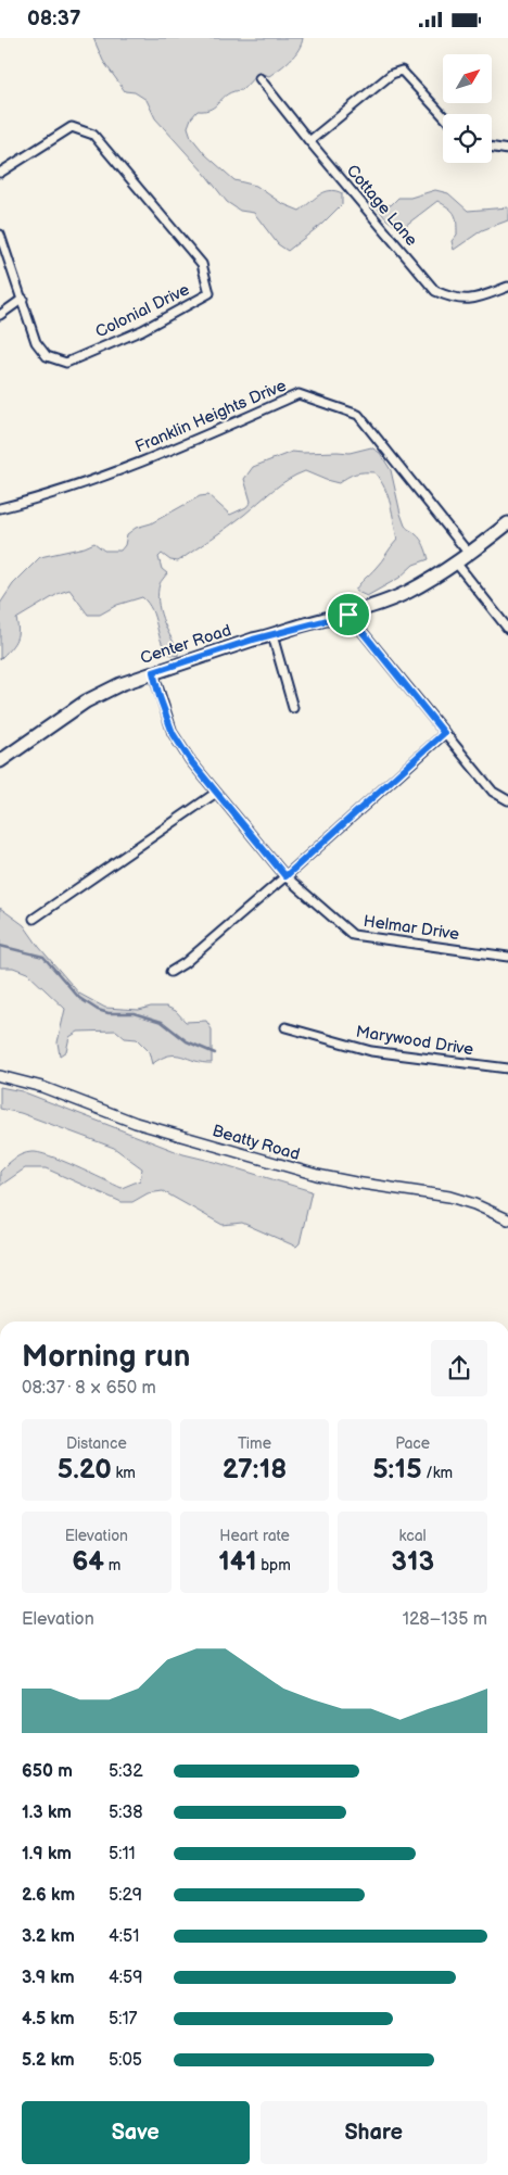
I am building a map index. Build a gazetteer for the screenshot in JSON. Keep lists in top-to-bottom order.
{
  "streets": {
    "main road": ["Center Road"],
    "street": [
      "Cottage Lane",
      "Colonial Drive",
      "Franklin Heights Drive",
      "Helmar Drive",
      "Marywood Drive",
      "Beatty Road"
    ]
  },
  "crossings": [
    ["Franklin Heights Drive", "Center Road"],
    ["Center Road", "Helmar Drive"]
  ],
  "north": "top right",
  "page": {
    "status": "08:37",
    "heading": ["Morning run", "08:37 · 8 × 650 m"],
    "stats": [
      ["Distance", "5.20 km"],
      ["Time", "27:18"],
      ["Pace", "5:15 /km"],
      ["Elevation", "64 m"],
      ["Heart rate", "141 bpm"],
      ["kcal", "313"]
    ],
    "chart": ["Elevation", "128–135 m"],
    "list": [
      {
        "name": "650 m",
        "note": "5:32"
      },
      {
        "name": "1.3 km",
        "note": "5:38"
      },
      {
        "name": "1.9 km",
        "note": "5:11"
      },
      {
        "name": "2.6 km",
        "note": "5:29"
      },
      {
        "name": "3.2 km",
        "note": "4:51"
      },
      {
        "name": "3.9 km",
        "note": "4:59"
      },
      {
        "name": "4.5 km",
        "note": "5:17"
      },
      {
        "name": "5.2 km",
        "note": "5:05"
      }
    ],
    "buttons": ["Save", "Share"]
  }
}
